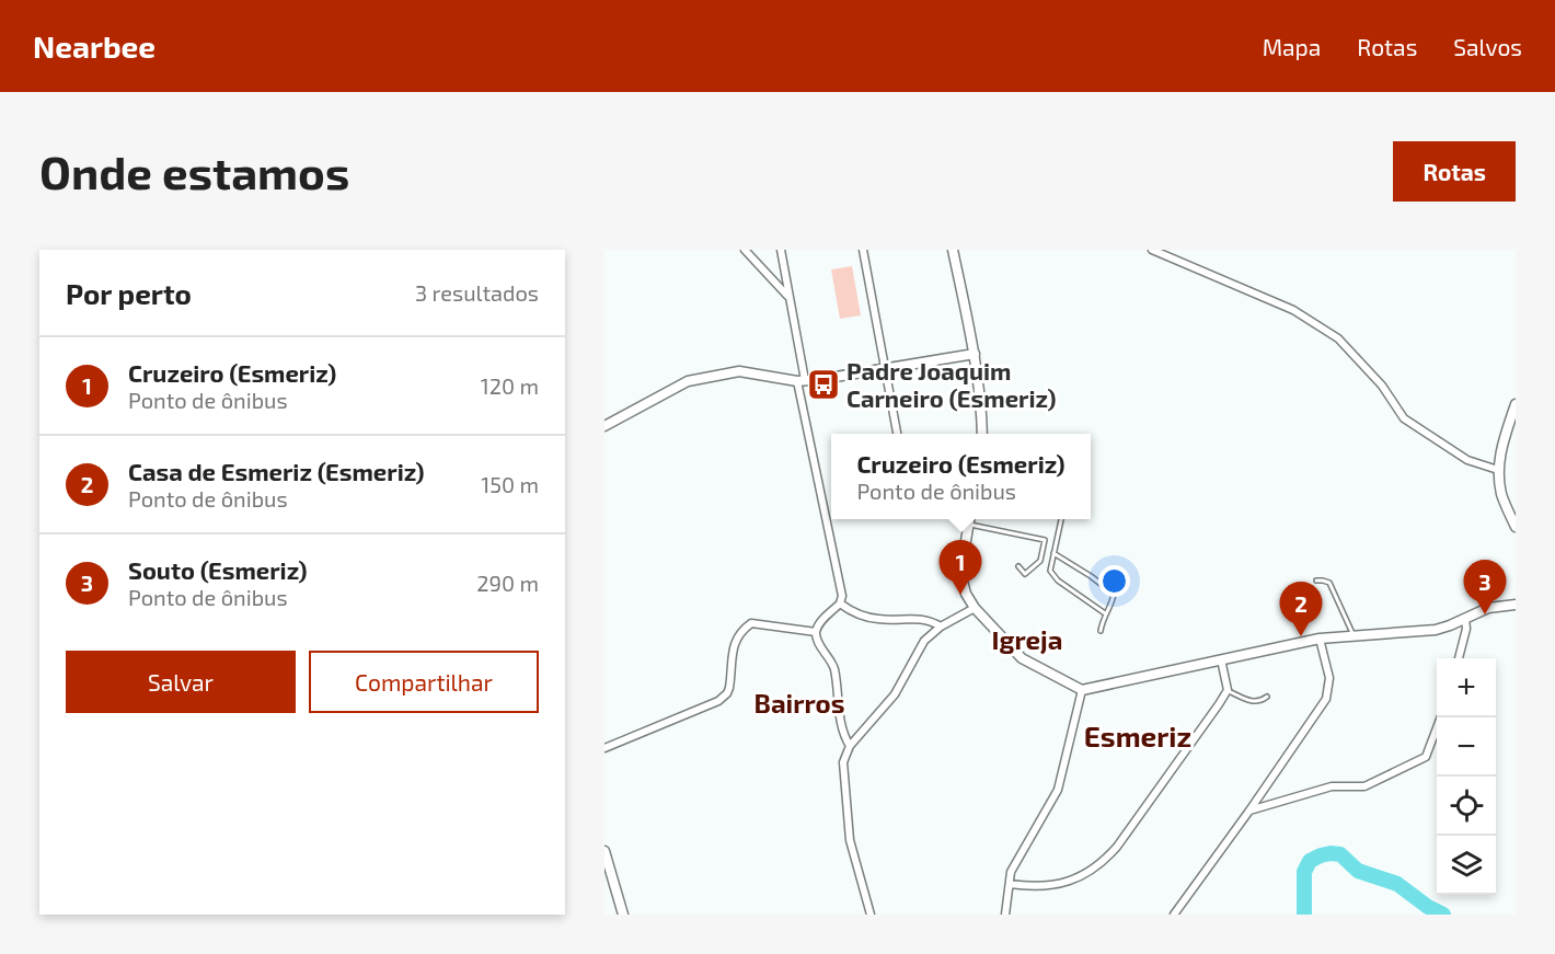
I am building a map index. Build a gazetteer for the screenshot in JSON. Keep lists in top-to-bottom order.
{
  "districts": ["Igreja", "Bairros", "Esmeriz"],
  "places": {
    "bus stop": ["Padre Joaquim Carneiro (Esmeriz)"]
  },
  "page": {
    "header": "Nearbee",
    "nav": ["Mapa", "Rotas", "Salvos"],
    "buttons": [
      "Rotas",
      ["Salvar", "Compartilhar"]
    ],
    "title": "Onde estamos",
    "heading": ["Por perto", "3 resultados"],
    "list": [
      {
        "mark": "1",
        "name": "Cruzeiro (Esmeriz)",
        "note": "Ponto de ônibus",
        "value": "120 m"
      },
      {
        "mark": "2",
        "name": "Casa de Esmeriz (Esmeriz)",
        "note": "Ponto de ônibus",
        "value": "150 m"
      },
      {
        "mark": "3",
        "name": "Souto (Esmeriz)",
        "note": "Ponto de ônibus",
        "value": "290 m"
      }
    ],
    "popup": ["Cruzeiro (Esmeriz)", "Ponto de ônibus"],
    "pins": ["1", "3", "2"],
    "map_buttons": ["+", "−"]
  }
}
